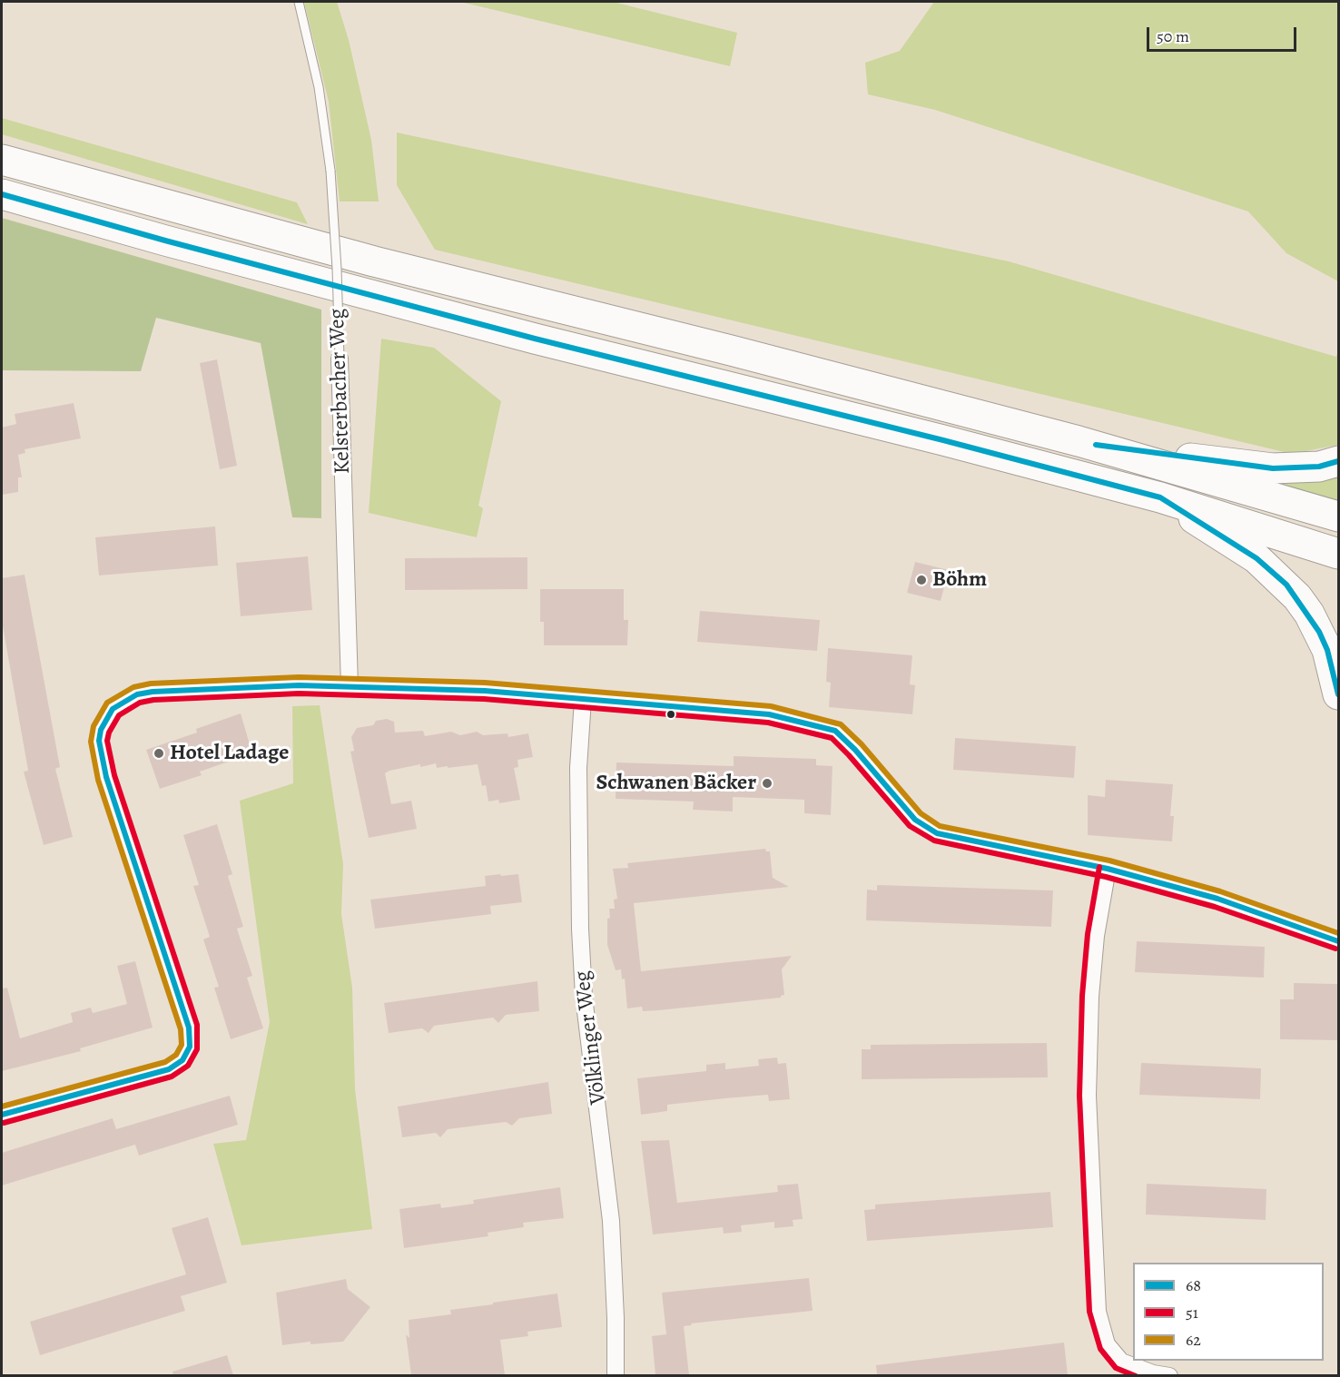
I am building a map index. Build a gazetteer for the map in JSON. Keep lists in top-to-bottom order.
{
  "streets": {
    "street": ["Kelsterbacher Weg", "Völklinger Weg"]
  },
  "places": ["Böhm", "Hotel Ladage", "Schwanen Bäcker"],
  "lines": ["transit line 68", "transit line 62", "transit line 51"],
  "legend": ["68", "51", "62"],
  "scale_bar": "50 m"
}
